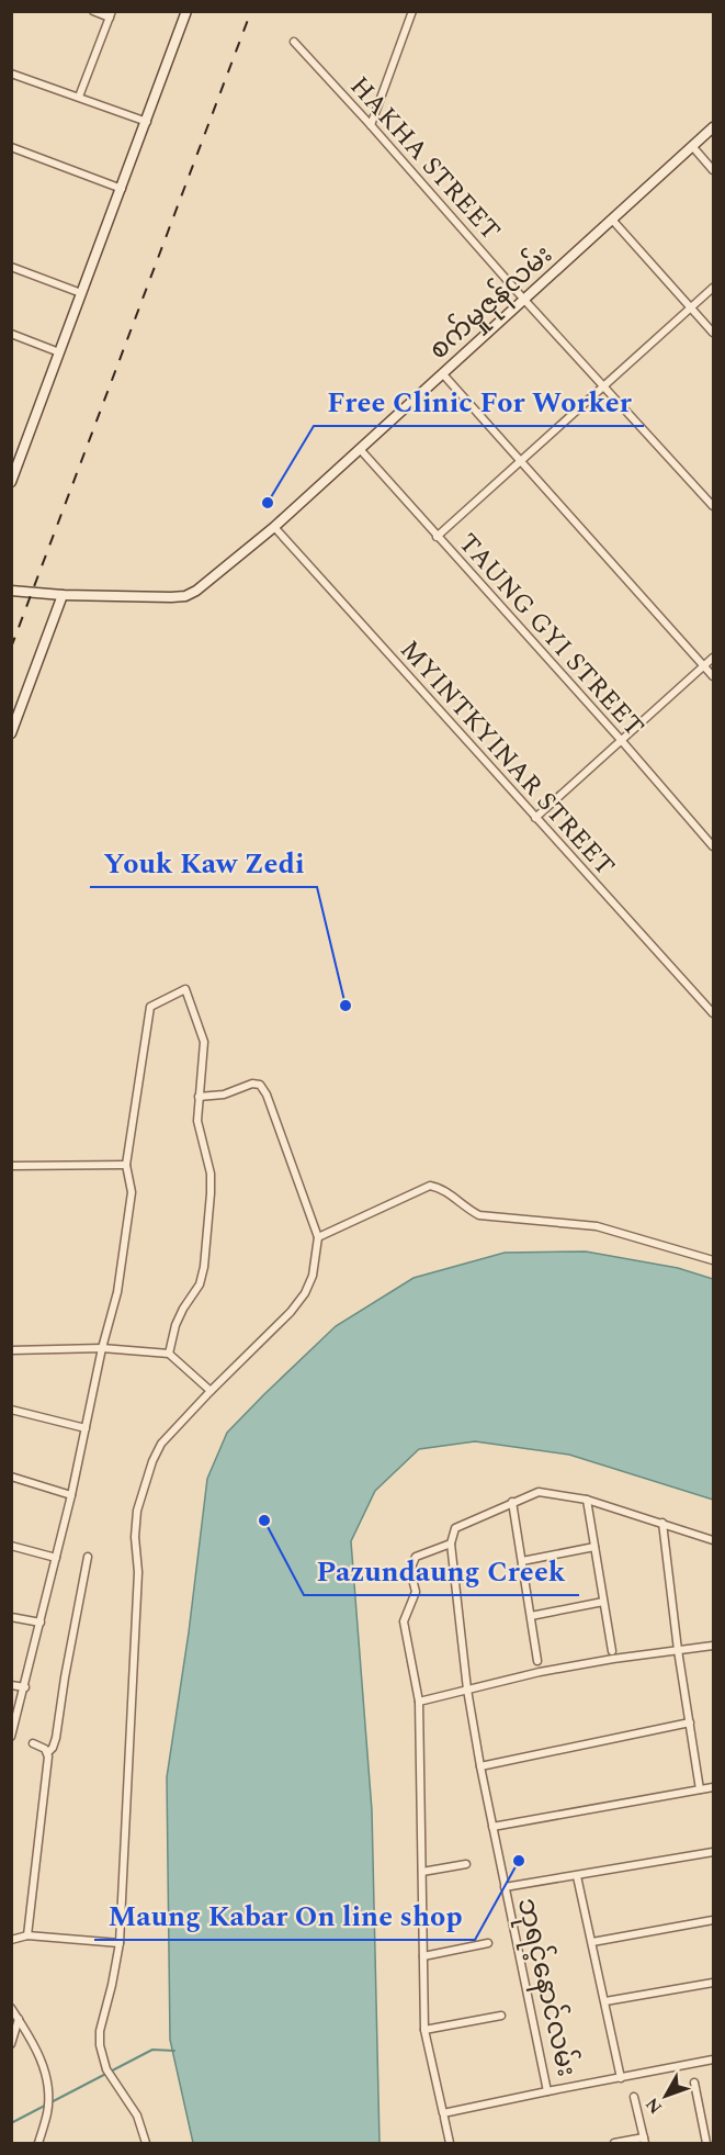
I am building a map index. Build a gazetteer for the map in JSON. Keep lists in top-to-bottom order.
{
  "streets": {
    "street": [
      "HAKHA STREET",
      "စက်မှုဇုန်လမ်း",
      "TAUNG GYI STREET",
      "MYINTKYINAR STREET",
      "ဘုရင့်နောင်လမ်း"
    ]
  },
  "crossings": [
    ["HAKHA STREET", "စက်မှုဇုန်လမ်း"],
    ["စက်မှုဇုန်လမ်း", "TAUNG GYI STREET"],
    ["စက်မှုဇုန်လမ်း", "MYINTKYINAR STREET"]
  ],
  "places": [
    "Free Clinic For Worker",
    "Youk Kaw Zedi",
    "Pazundaung Creek",
    "Maung Kabar On line shop"
  ],
  "north": "bottom left"
}
